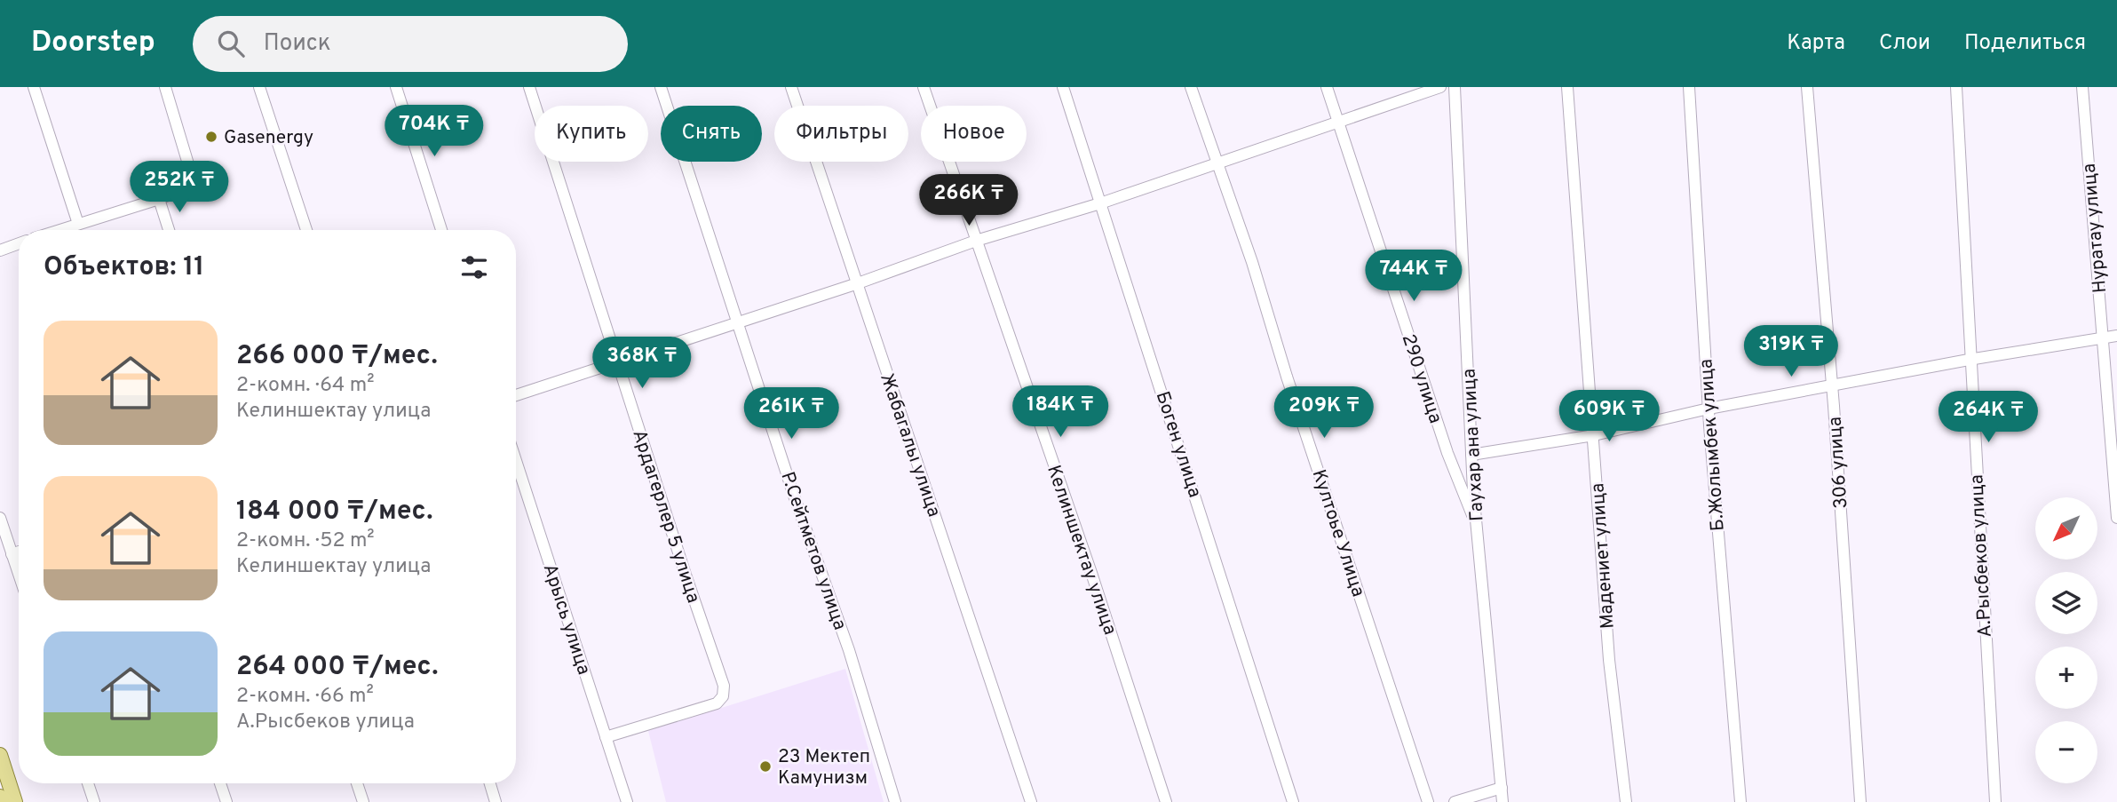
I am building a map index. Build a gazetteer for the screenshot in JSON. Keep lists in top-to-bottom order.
{
  "streets": {
    "street": [
      "Нуратау улица",
      "290 улица",
      "Боген улица",
      "Жабагалы улица",
      "Гаухар ана улица",
      "Б.Жолымбек улица",
      "306 улица",
      "Ардагерлер 5 улица",
      "Култоье Улица",
      "Келиншектау улица",
      "Р.Сейтметов улица",
      "Мадениет улица",
      "А.Рысбеков улица",
      "Арысь улица"
    ]
  },
  "crossings": [
    ["290 улица", "Гаухар ана улица"],
    ["Ардагерлер 5 улица", "Арысь улица"]
  ],
  "places": ["Gasenergy", "23 Мектеп Камунизм"],
  "north": "bottom left",
  "page": {
    "header": "Doorstep",
    "search": "Поиск",
    "nav": ["Карта", "Слои", "Поделиться"],
    "price": [
      "704K ₸",
      "252K ₸",
      "266K ₸",
      "744K ₸",
      "319K ₸",
      "368K ₸",
      "184K ₸",
      "209K ₸",
      "261K ₸",
      "609K ₸",
      "264K ₸"
    ],
    "chip": [
      "Купить",
      "Снять",
      "Фильтры",
      "Новое"
    ],
    "heading": "Объектов: 11",
    "list": [
      {
        "name": "266 000 ₸/мес.",
        "note": "2-комн. · 64 m² · Келиншектау улица"
      },
      {
        "name": "184 000 ₸/мес.",
        "note": "2-комн. · 52 m² · Келиншектау улица"
      },
      {
        "name": "264 000 ₸/мес.",
        "note": "2-комн. · 66 m² · А.Рысбеков улица"
      }
    ],
    "map_buttons": ["+", "−"]
  }
}
